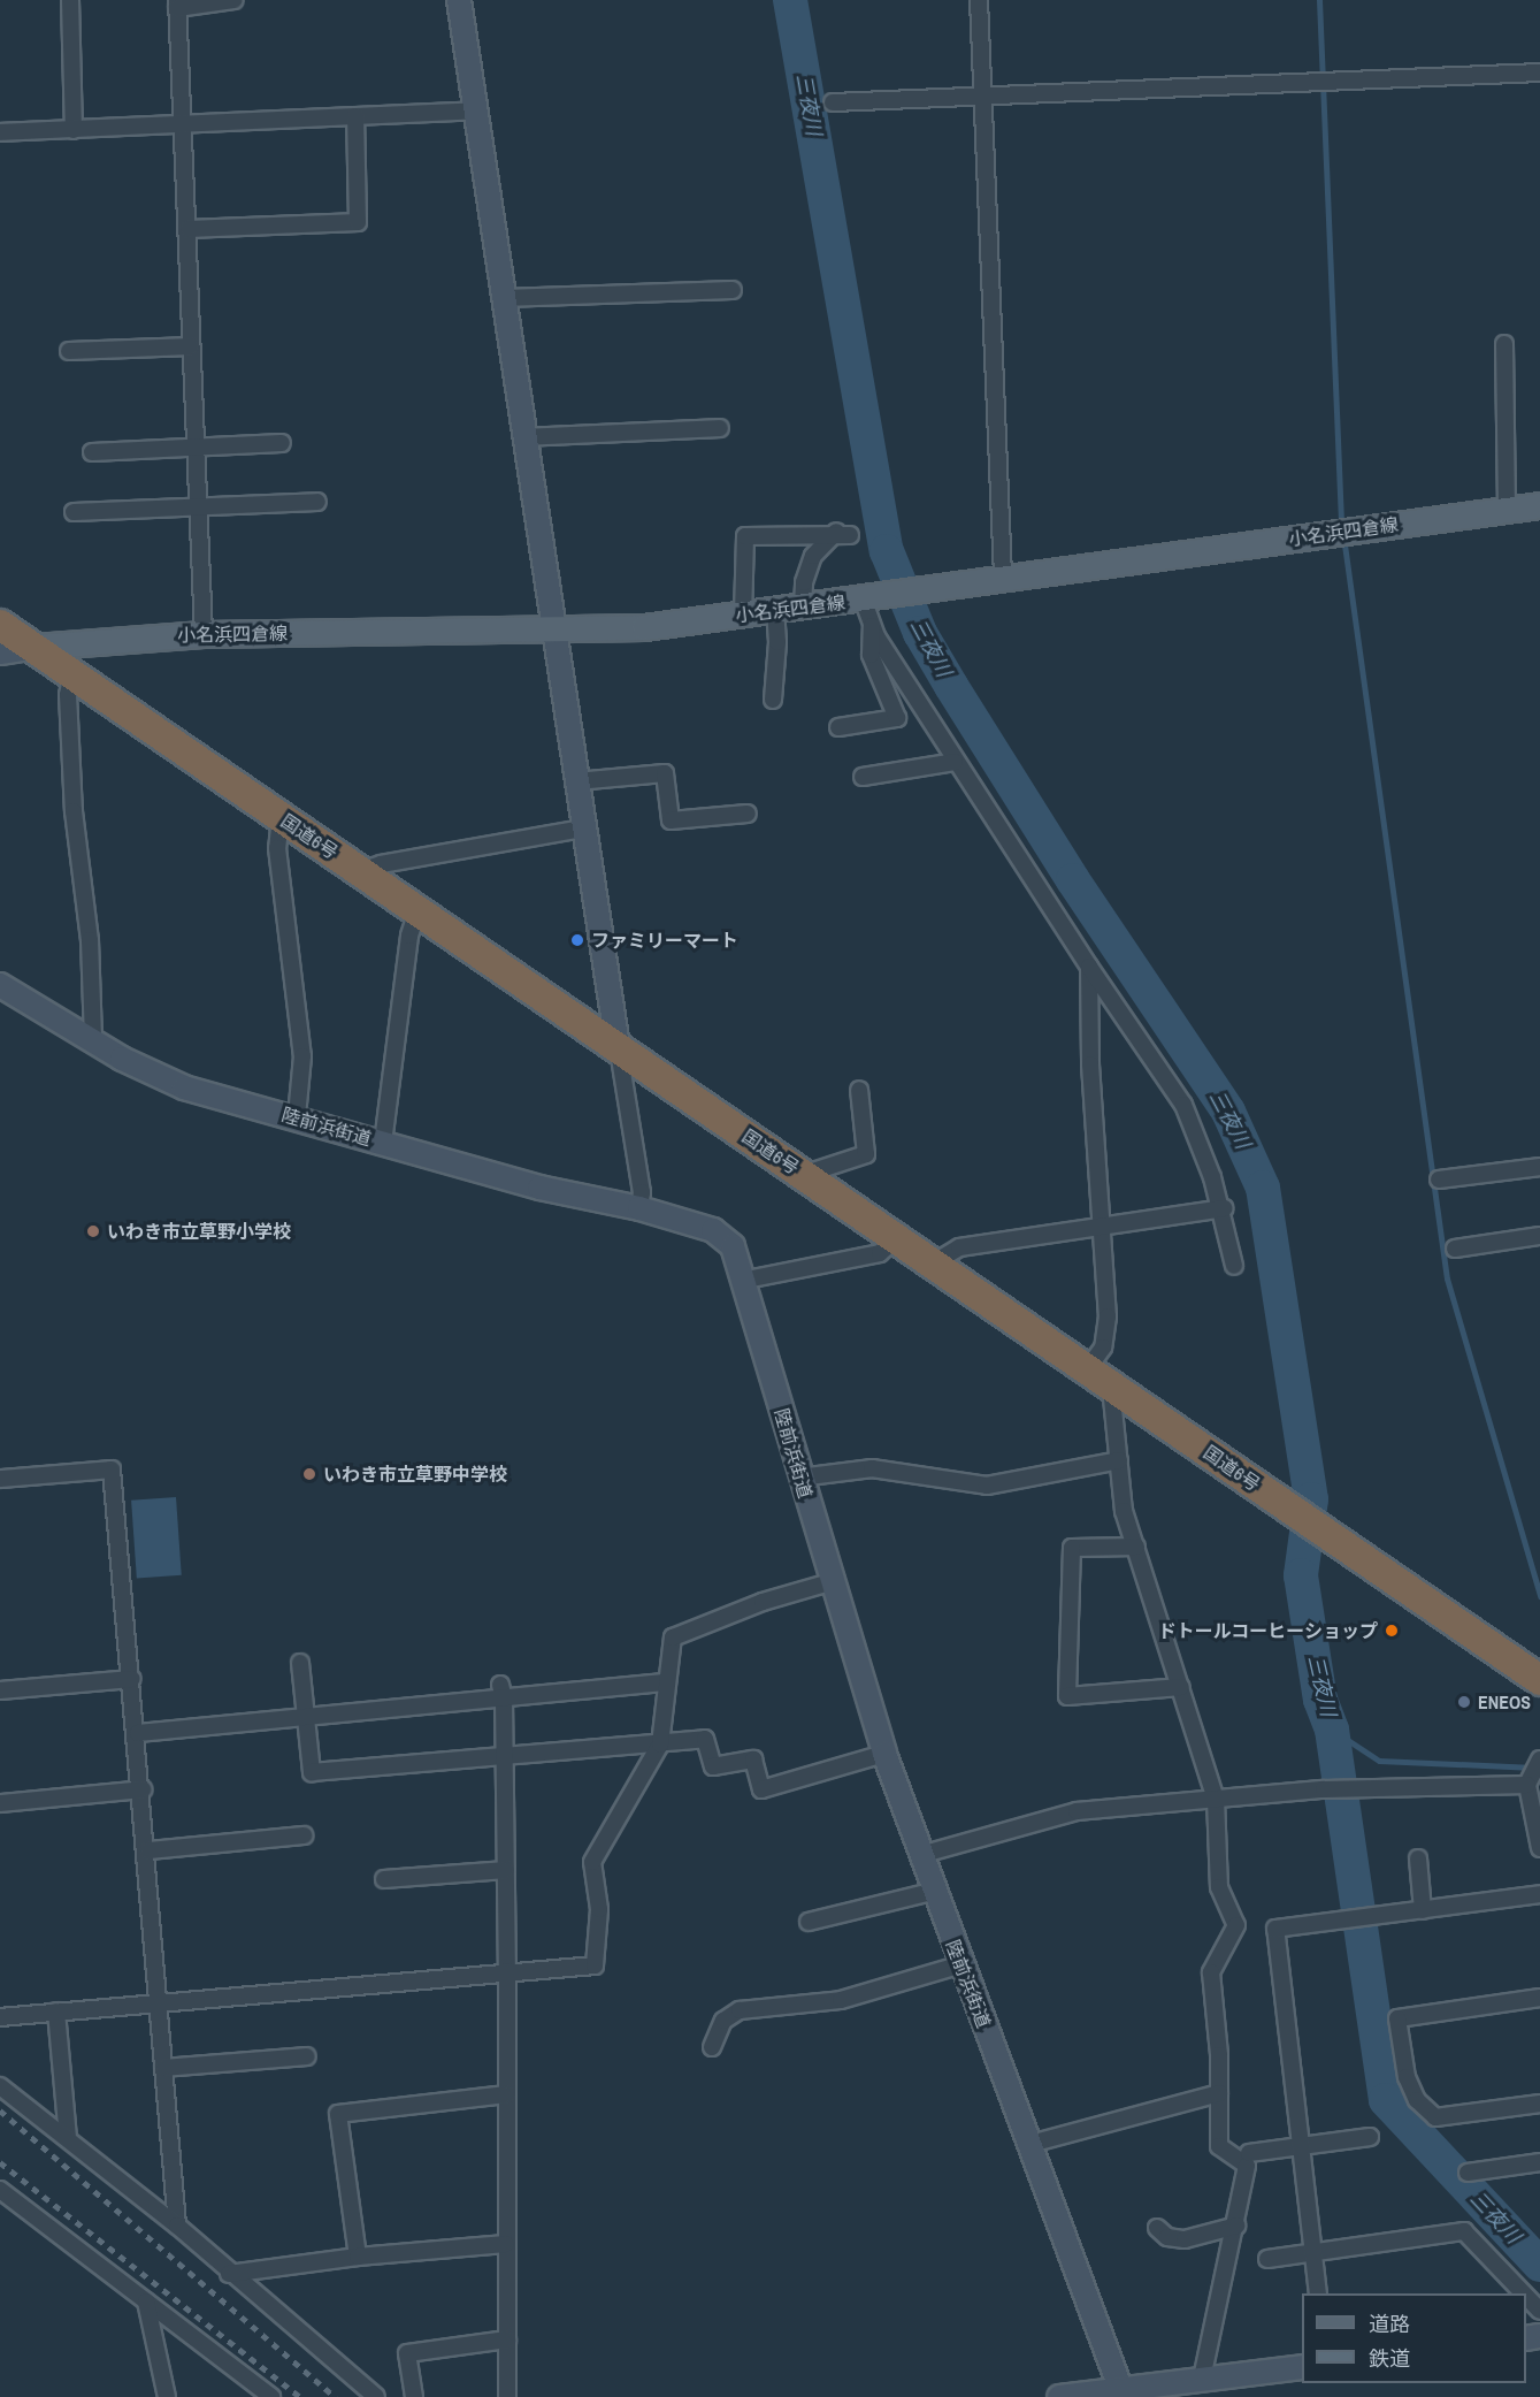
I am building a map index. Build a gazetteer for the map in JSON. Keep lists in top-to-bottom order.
{
  "streets": {
    "highway": ["国道6号"],
    "main road": ["小名浜四倉線"],
    "street": ["陸前浜街道"]
  },
  "crossings": [
    ["小名浜四倉線", "国道6号"]
  ],
  "water": ["三夜川"],
  "places": [
    "ファミリーマート",
    "いわき市立草野小学校",
    "いわき市立草野中学校",
    "ドトールコーヒーショップ",
    "ENEOS"
  ],
  "legend": ["道路", "鉄道"]
}
